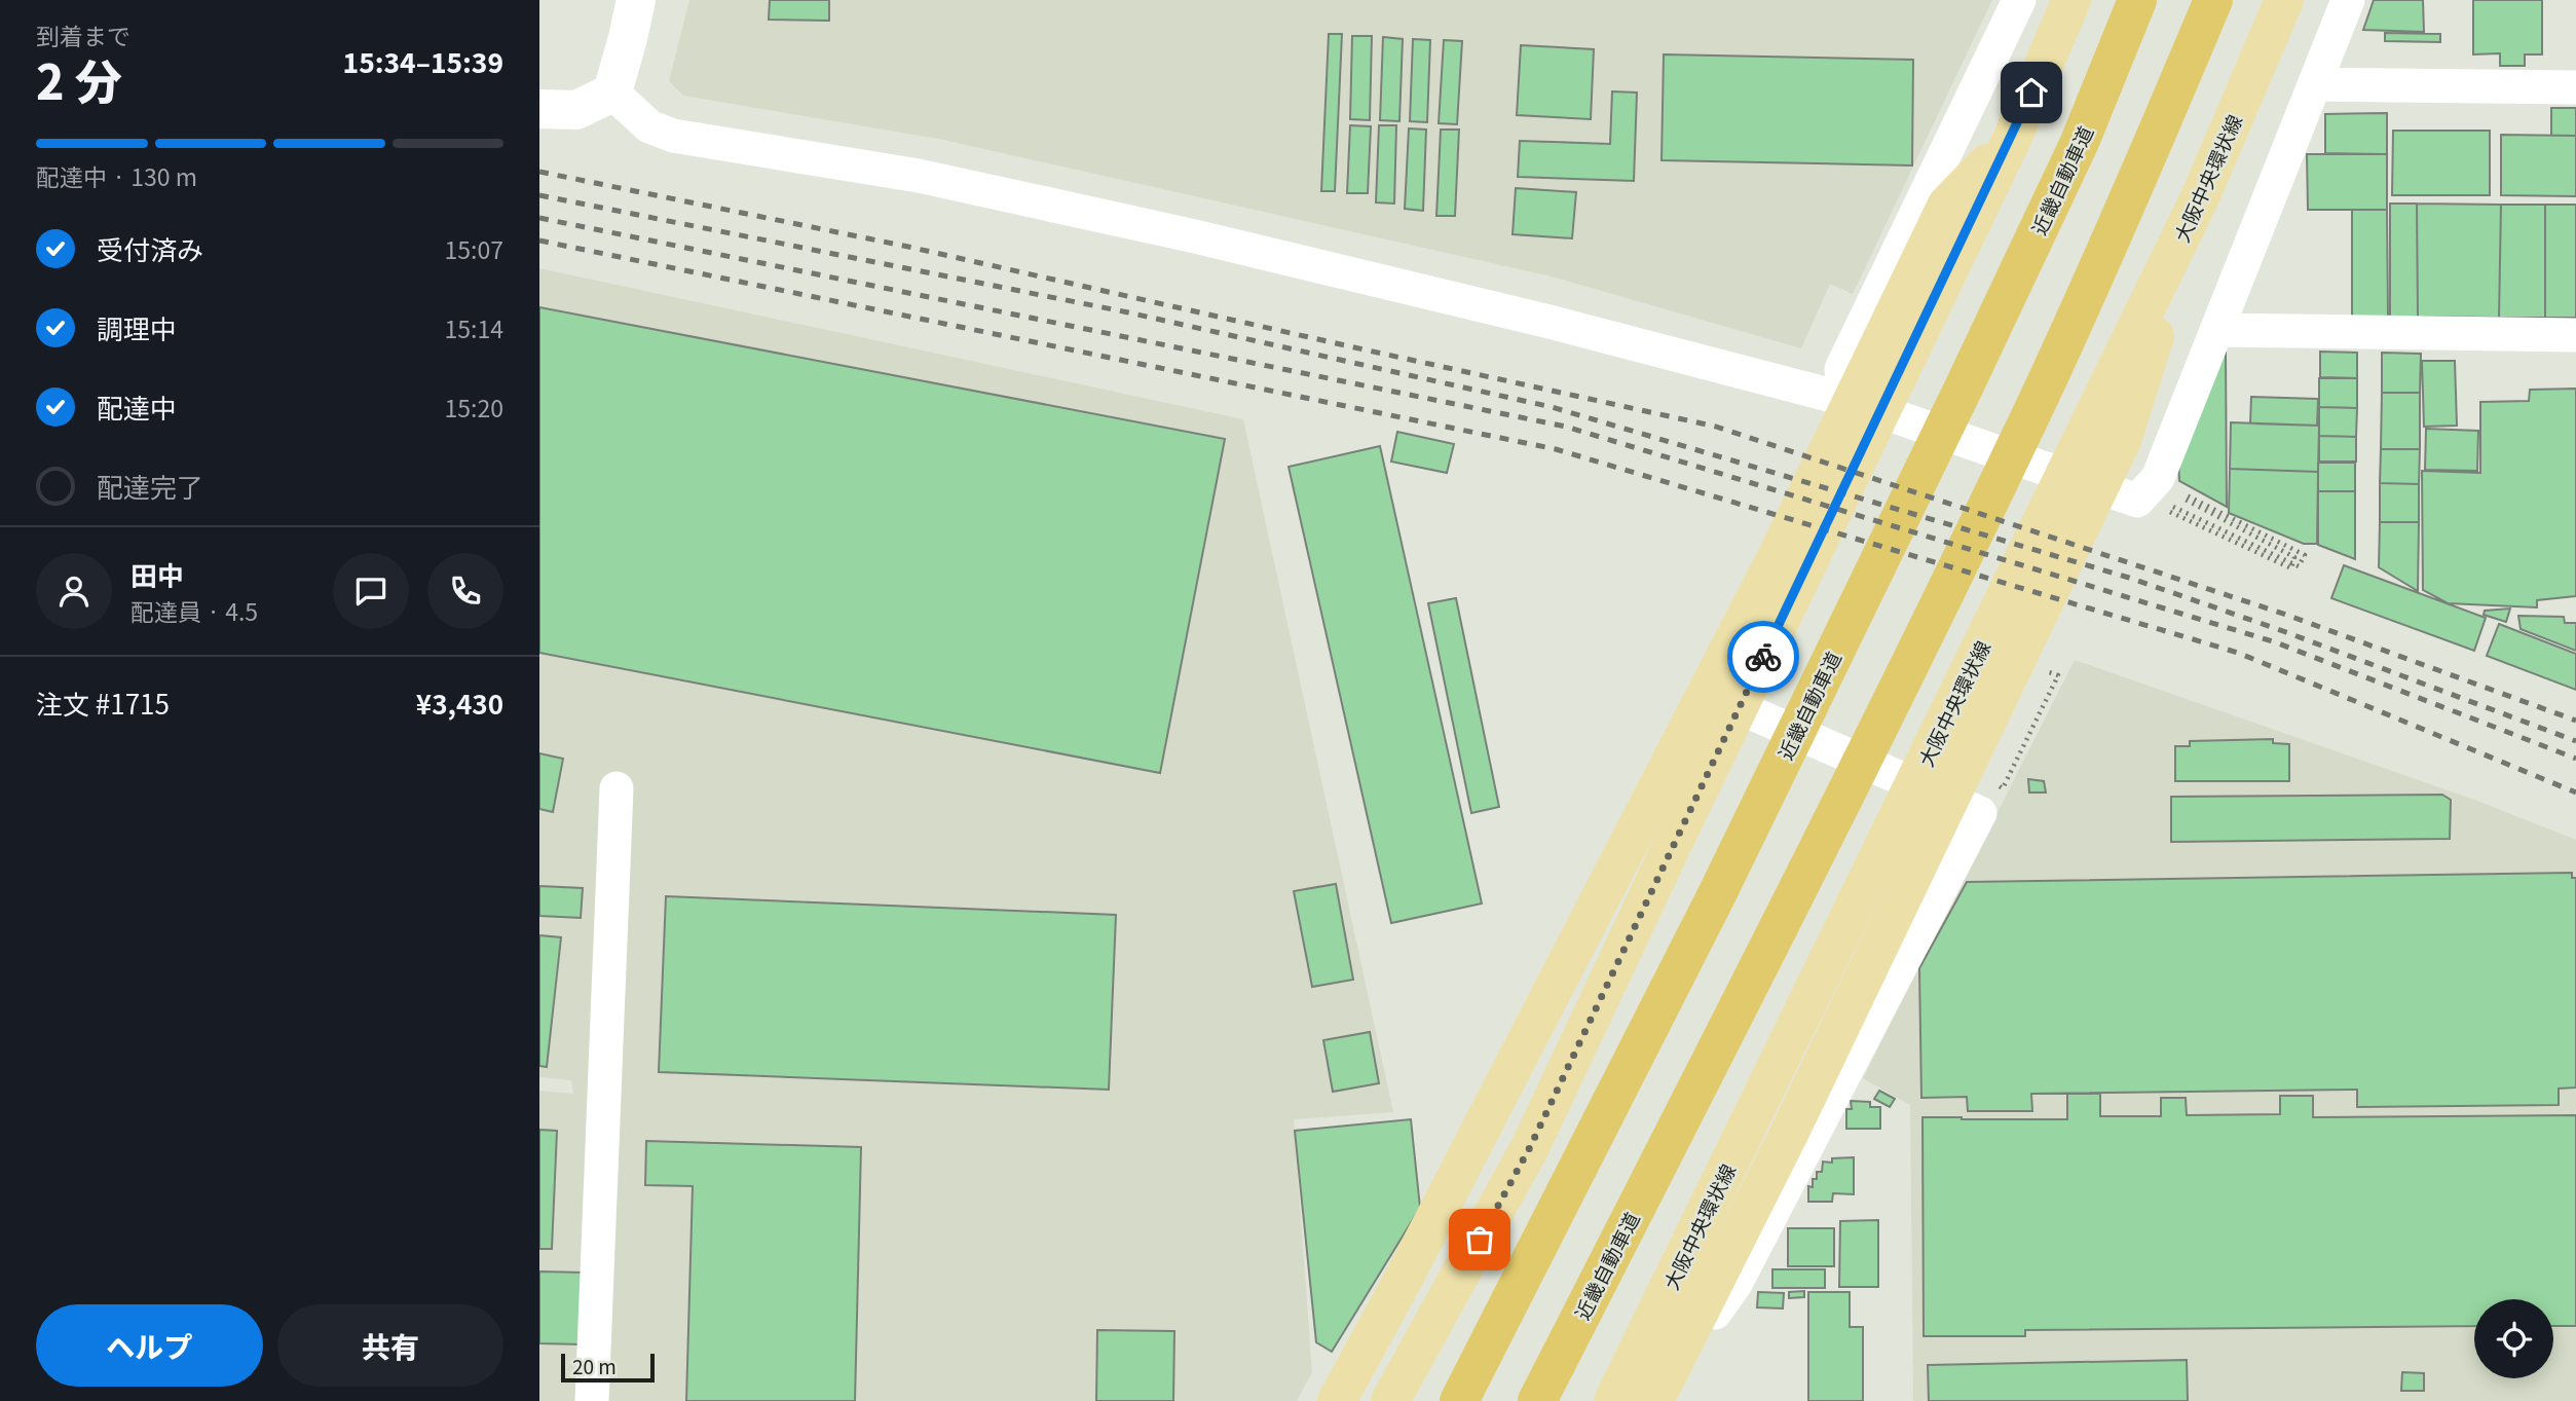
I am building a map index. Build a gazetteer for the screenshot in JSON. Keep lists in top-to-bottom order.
{
  "streets": {
    "highway": ["近畿自動車道"],
    "main road": ["大阪中央環状線"]
  },
  "scale_bar": "20 m",
  "page": {
    "heading": ["2 分", "到着まで", "15:34–15:39"],
    "panel": [
      "田中",
      "配達員 · 4.5",
      "注文 #1715",
      "¥3,430"
    ],
    "bar": "配達中 · 130 m",
    "list": [
      ["受付済み", "15:07"],
      ["調理中", "15:14"],
      ["配達中", "15:20"],
      "配達完了"
    ],
    "buttons": ["ヘルプ", "共有"],
    "scale": "20 m"
  }
}
